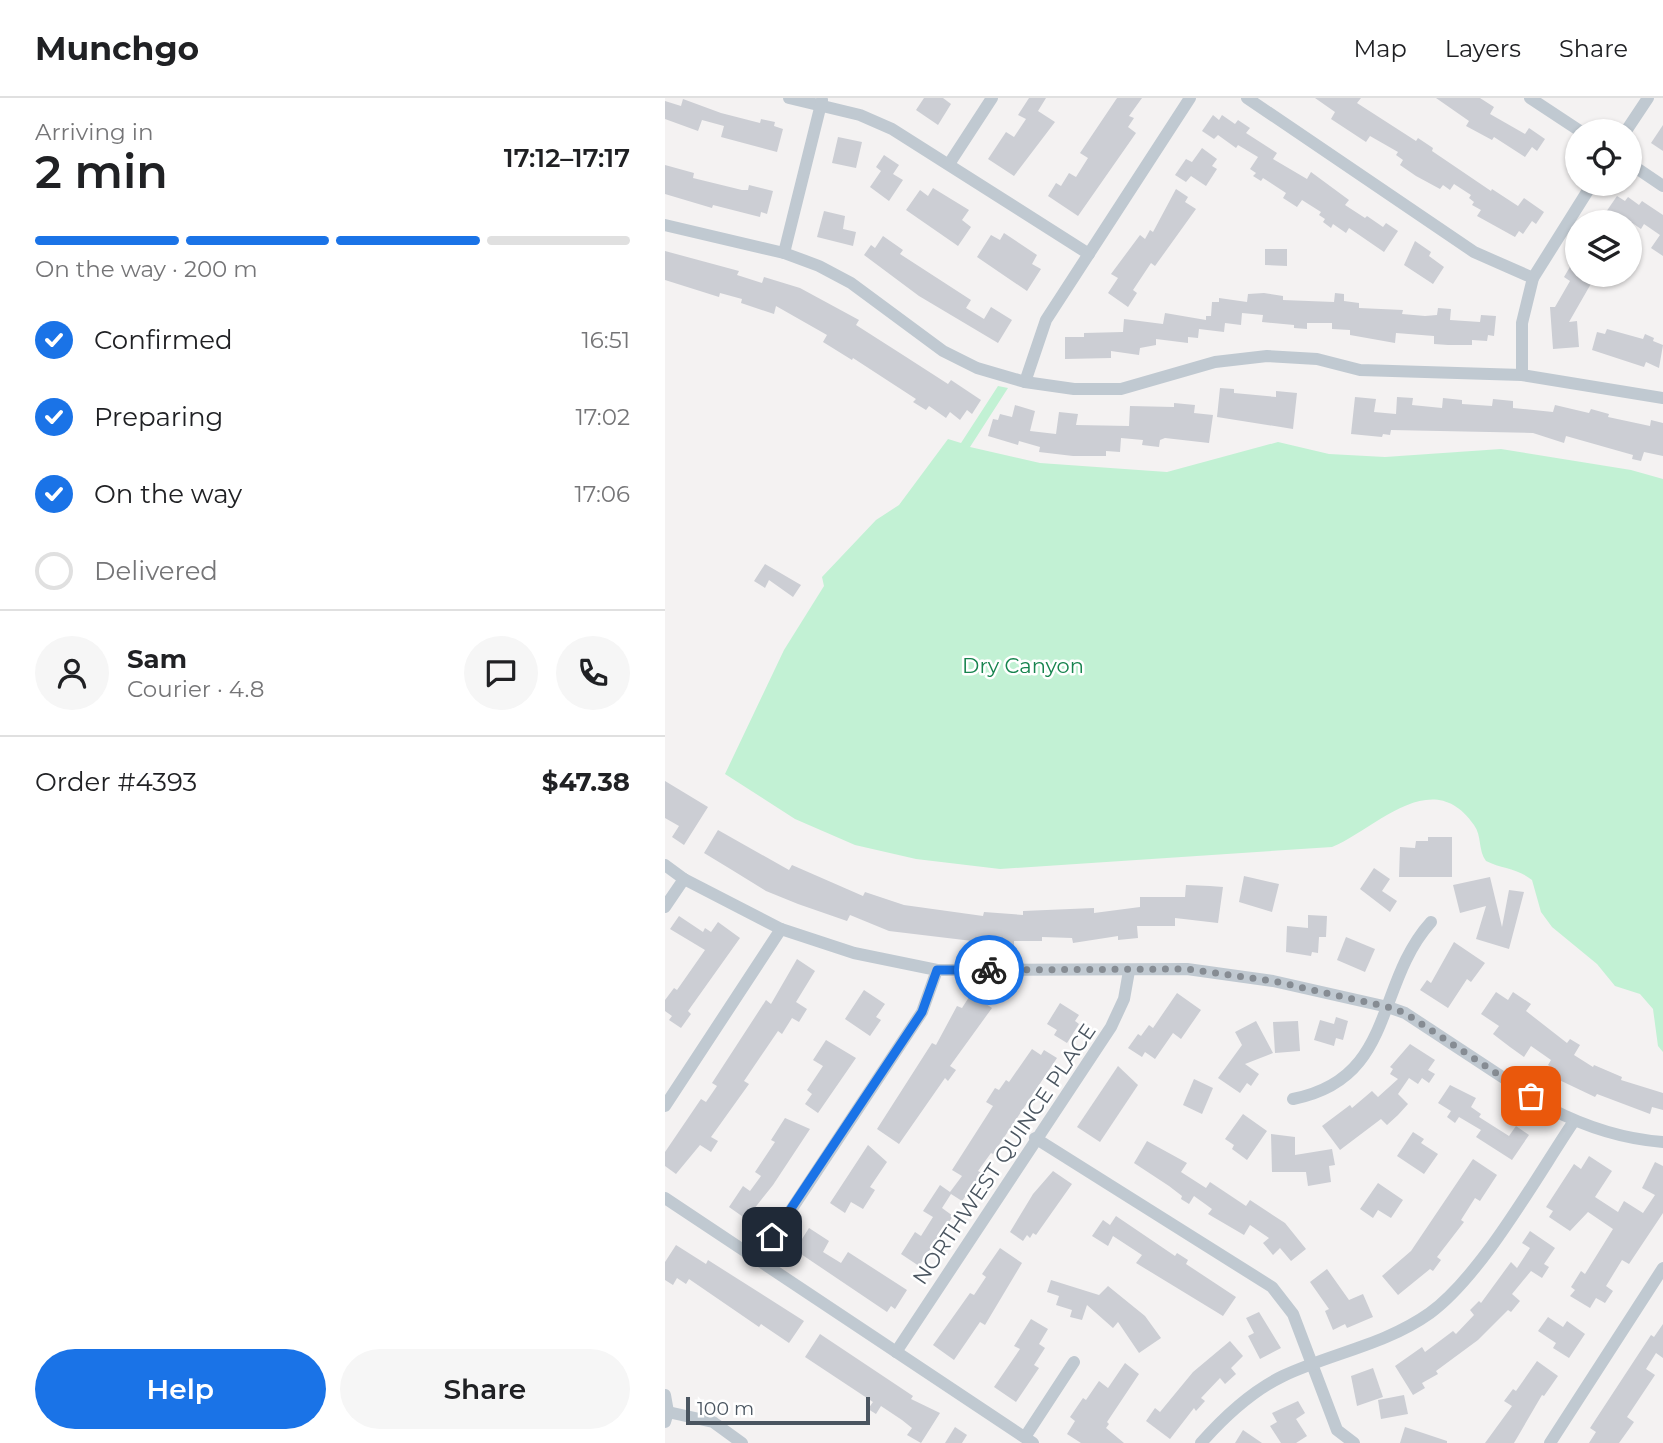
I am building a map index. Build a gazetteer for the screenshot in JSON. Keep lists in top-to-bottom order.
{
  "streets": {
    "street": ["NORTHWEST QUINCE PLACE"]
  },
  "parks": ["Dry Canyon"],
  "scale_bar": "100 m",
  "page": {
    "header": "Munchgo",
    "nav": ["Map", "Layers", "Share"],
    "heading": ["2 min", "Arriving in", "17:12–17:17"],
    "panel": [
      "Sam",
      "Courier · 4.8",
      "Order #4393",
      "$47.38"
    ],
    "bar": "On the way · 200 m",
    "list": [
      ["Confirmed", "16:51"],
      ["Preparing", "17:02"],
      ["On the way", "17:06"],
      "Delivered"
    ],
    "buttons": ["Help", "Share"],
    "scale": "100 m"
  }
}
